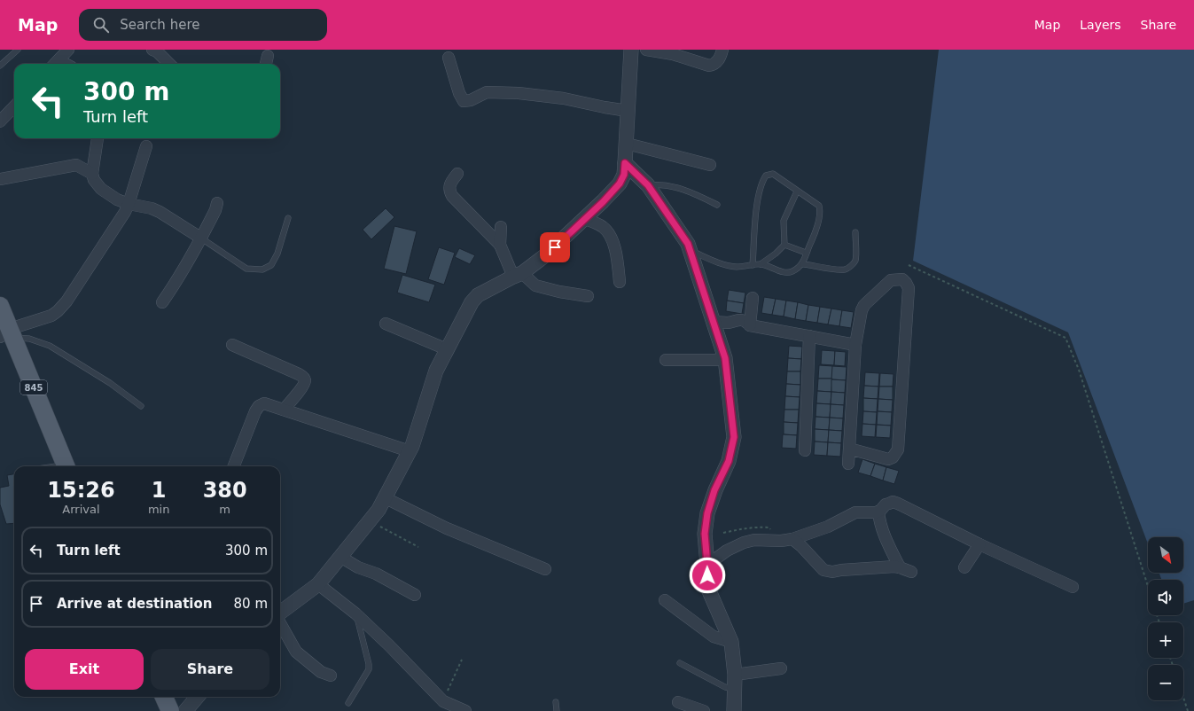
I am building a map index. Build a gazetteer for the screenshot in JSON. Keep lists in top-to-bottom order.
{
  "streets": {
    "main road": ["845"]
  },
  "north": "bottom right",
  "page": {
    "header": "Map",
    "search": "Search here",
    "nav": ["Map", "Layers", "Share"],
    "turn": ["300 m", "Turn left"],
    "eta": [
      "15:26",
      "Arrival",
      "1",
      "min",
      "380",
      "m"
    ],
    "list": [
      {
        "name": "Turn left",
        "value": "300 m"
      },
      {
        "name": "Arrive at destination",
        "value": "80 m"
      }
    ],
    "map_buttons": ["+", "−"],
    "buttons": ["Exit", "Share"]
  }
}
